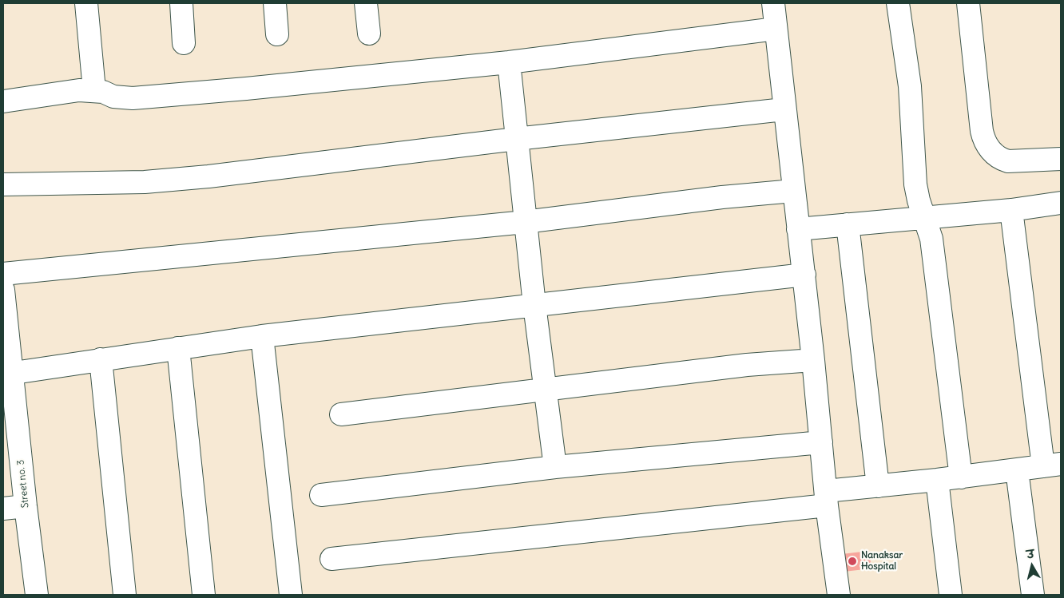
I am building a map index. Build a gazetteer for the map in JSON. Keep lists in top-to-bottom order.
{
  "streets": {
    "street": ["Street no. 3"]
  },
  "places": ["Nanaksar Hospital"],
  "north": "top"
}
